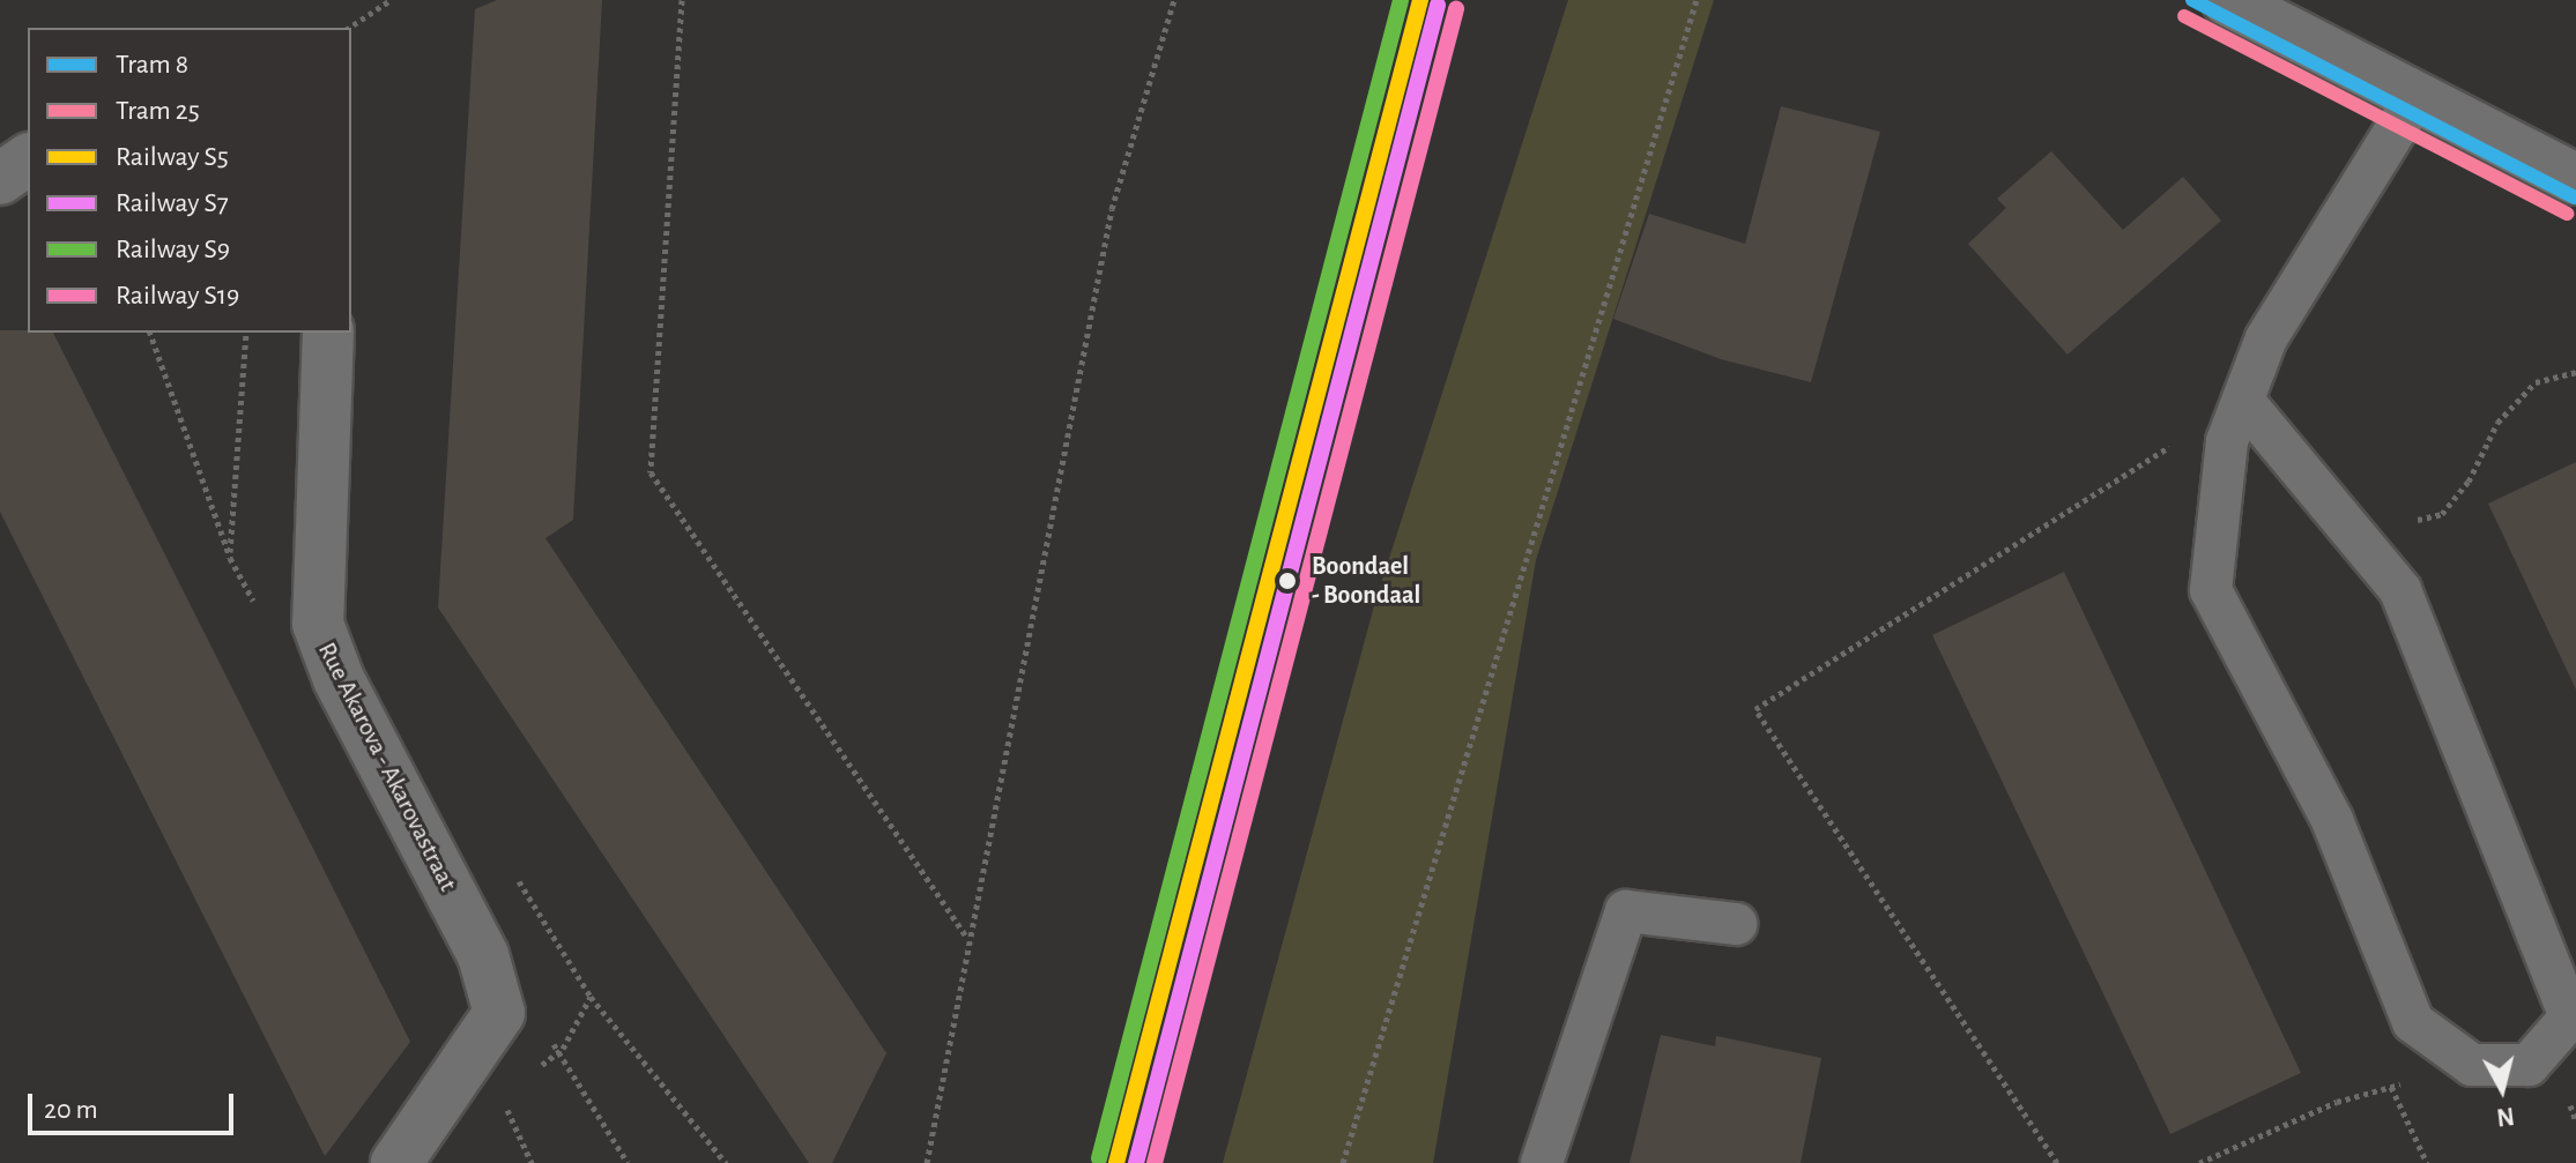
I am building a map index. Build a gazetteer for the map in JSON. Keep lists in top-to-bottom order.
{
  "streets": {
    "street": ["Rue Akarova - Akarovastraat"]
  },
  "places": ["Boondael - Boondaal"],
  "lines": [
    "tram line 8",
    "rail line S5",
    "rail line S9",
    "rail line S7",
    "rail line S19",
    "tram line 25"
  ],
  "legend": [
    "Tram 8",
    "Tram 25",
    "Railway S5",
    "Railway S7",
    "Railway S9",
    "Railway S19"
  ],
  "scale_bar": "20 m",
  "north": "bottom"
}
